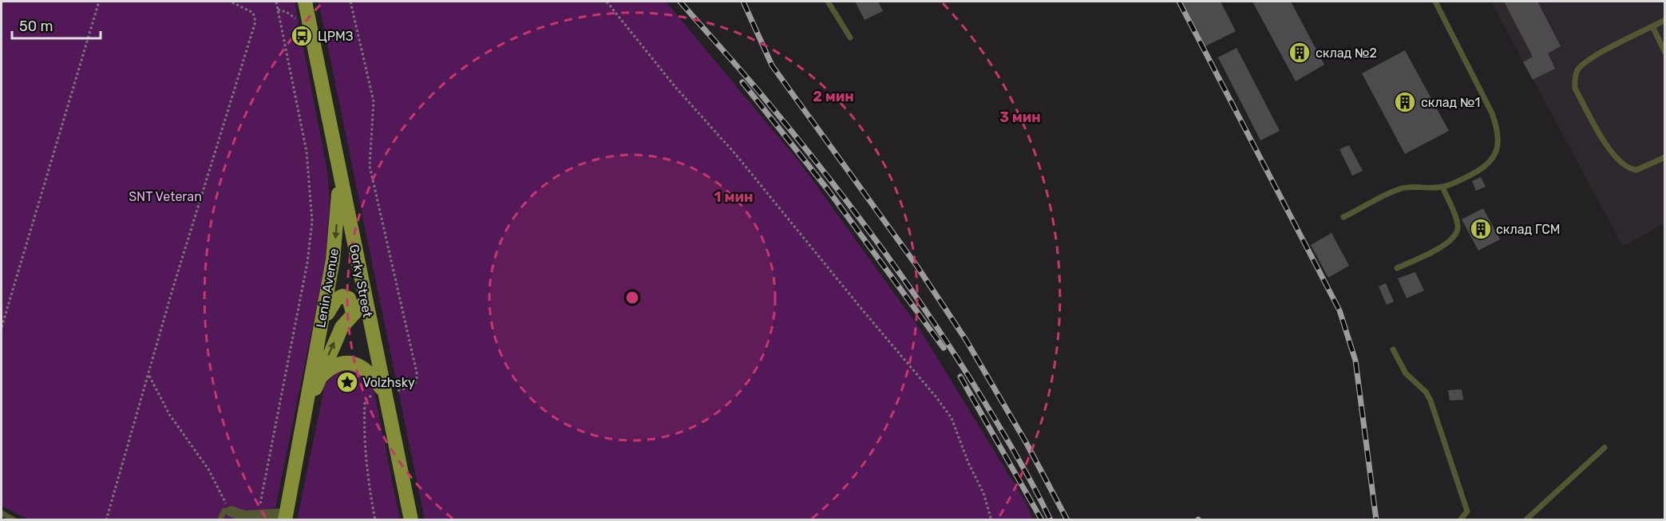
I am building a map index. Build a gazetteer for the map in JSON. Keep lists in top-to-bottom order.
{
  "streets": {
    "main road": ["Gorky Street", "Lenin Avenue"]
  },
  "crossings": [
    ["Gorky Street", "Lenin Avenue"]
  ],
  "parks": ["SNT Veteran"],
  "places": {
    "bus stop": ["ЦРМЗ"],
    "building": ["склад №2", "склад №1", "склад ГСМ"],
    "place": ["Volzhsky"]
  },
  "scale_bar": "50 m",
  "rings": ["2 мин", "3 мин", "1 мин"]
}
